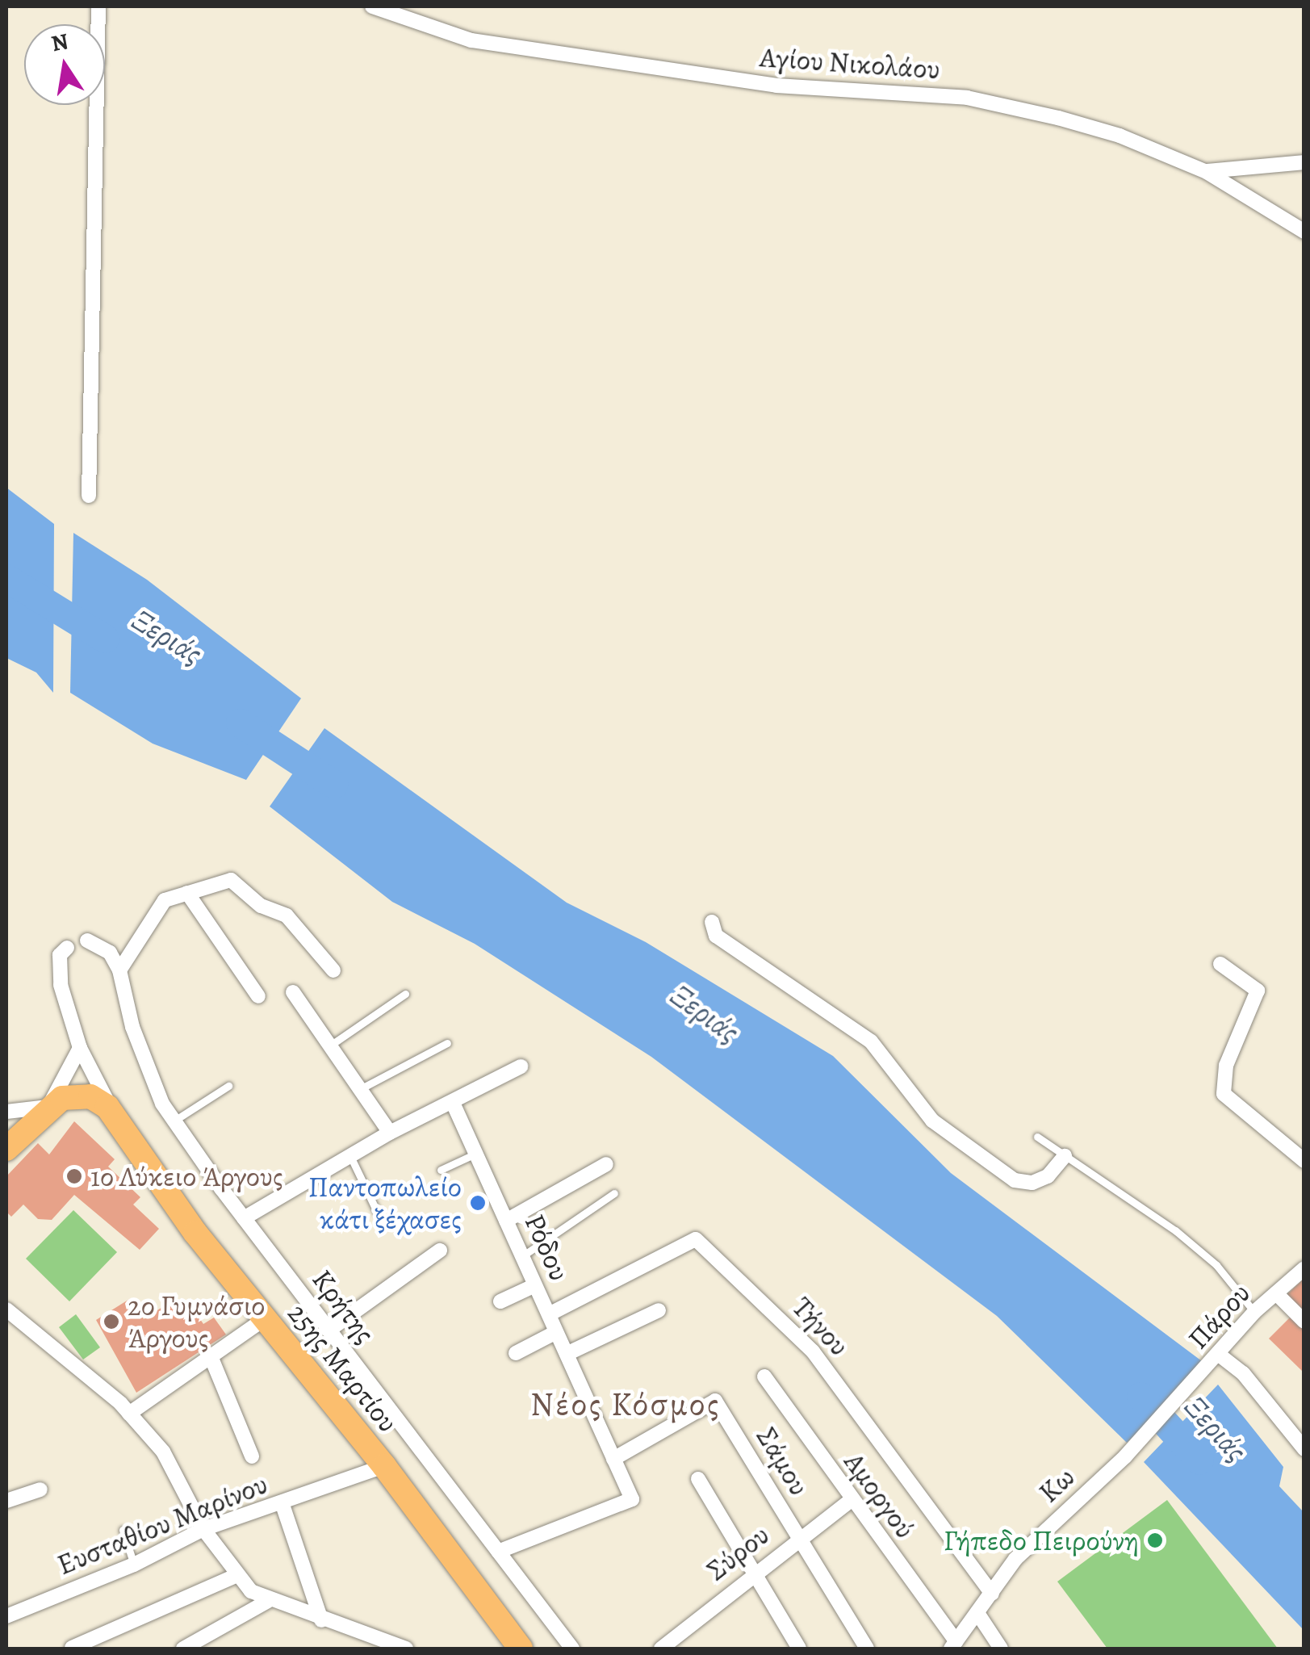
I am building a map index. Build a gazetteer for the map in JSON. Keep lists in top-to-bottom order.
{
  "streets": {
    "main road": ["25ης Μαρτίου"],
    "street": [
      "Αγίου Νικολάου",
      "Ρόδου",
      "Κρήτης",
      "Πάρου",
      "Τήνου",
      "Σάμου",
      "Κω",
      "Αμοργού",
      "Ευσταθίου Μαρίνου",
      "Σύρου"
    ]
  },
  "crossings": [
    ["Ρόδου", "Κρήτης"],
    ["Ρόδου", "Τήνου"],
    ["Ρόδου", "Σάμου"],
    ["Πάρου", "Κω"],
    ["Τήνου", "Κω"],
    ["25ης Μαρτίου", "Ευσταθίου Μαρίνου"],
    ["Σάμου", "Σύρου"],
    ["Κω", "Αμοργού"],
    ["Αμοργού", "Σύρου"]
  ],
  "districts": ["Νέος Κόσμος"],
  "water": ["Ξεριάς"],
  "places": [
    "1ο Λύκειο Άργους",
    "Παντοπωλείο κάτι ξέχασες",
    "2ο Γυμνάσιο Άργους",
    "Γήπεδο Πειρούνη"
  ],
  "north": "top"
}
